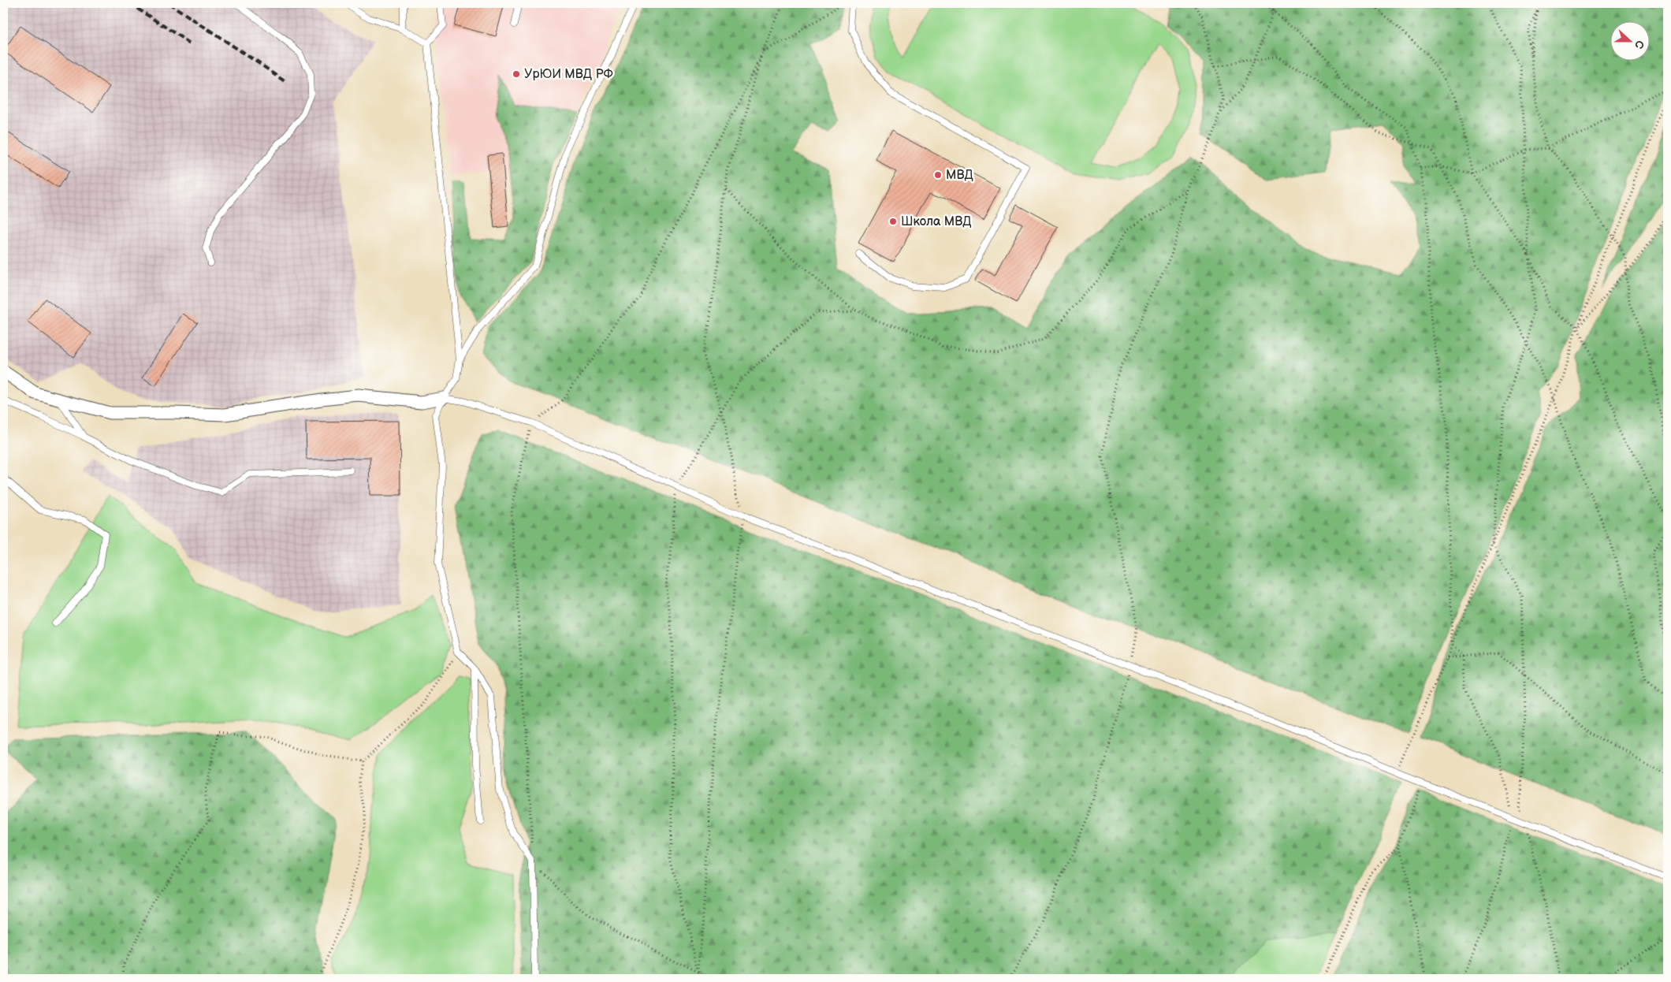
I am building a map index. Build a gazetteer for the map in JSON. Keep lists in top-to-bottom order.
{
  "places": ["УрЮИ МВД РФ", "МВД", "Школа МВД"],
  "north": "right"
}
